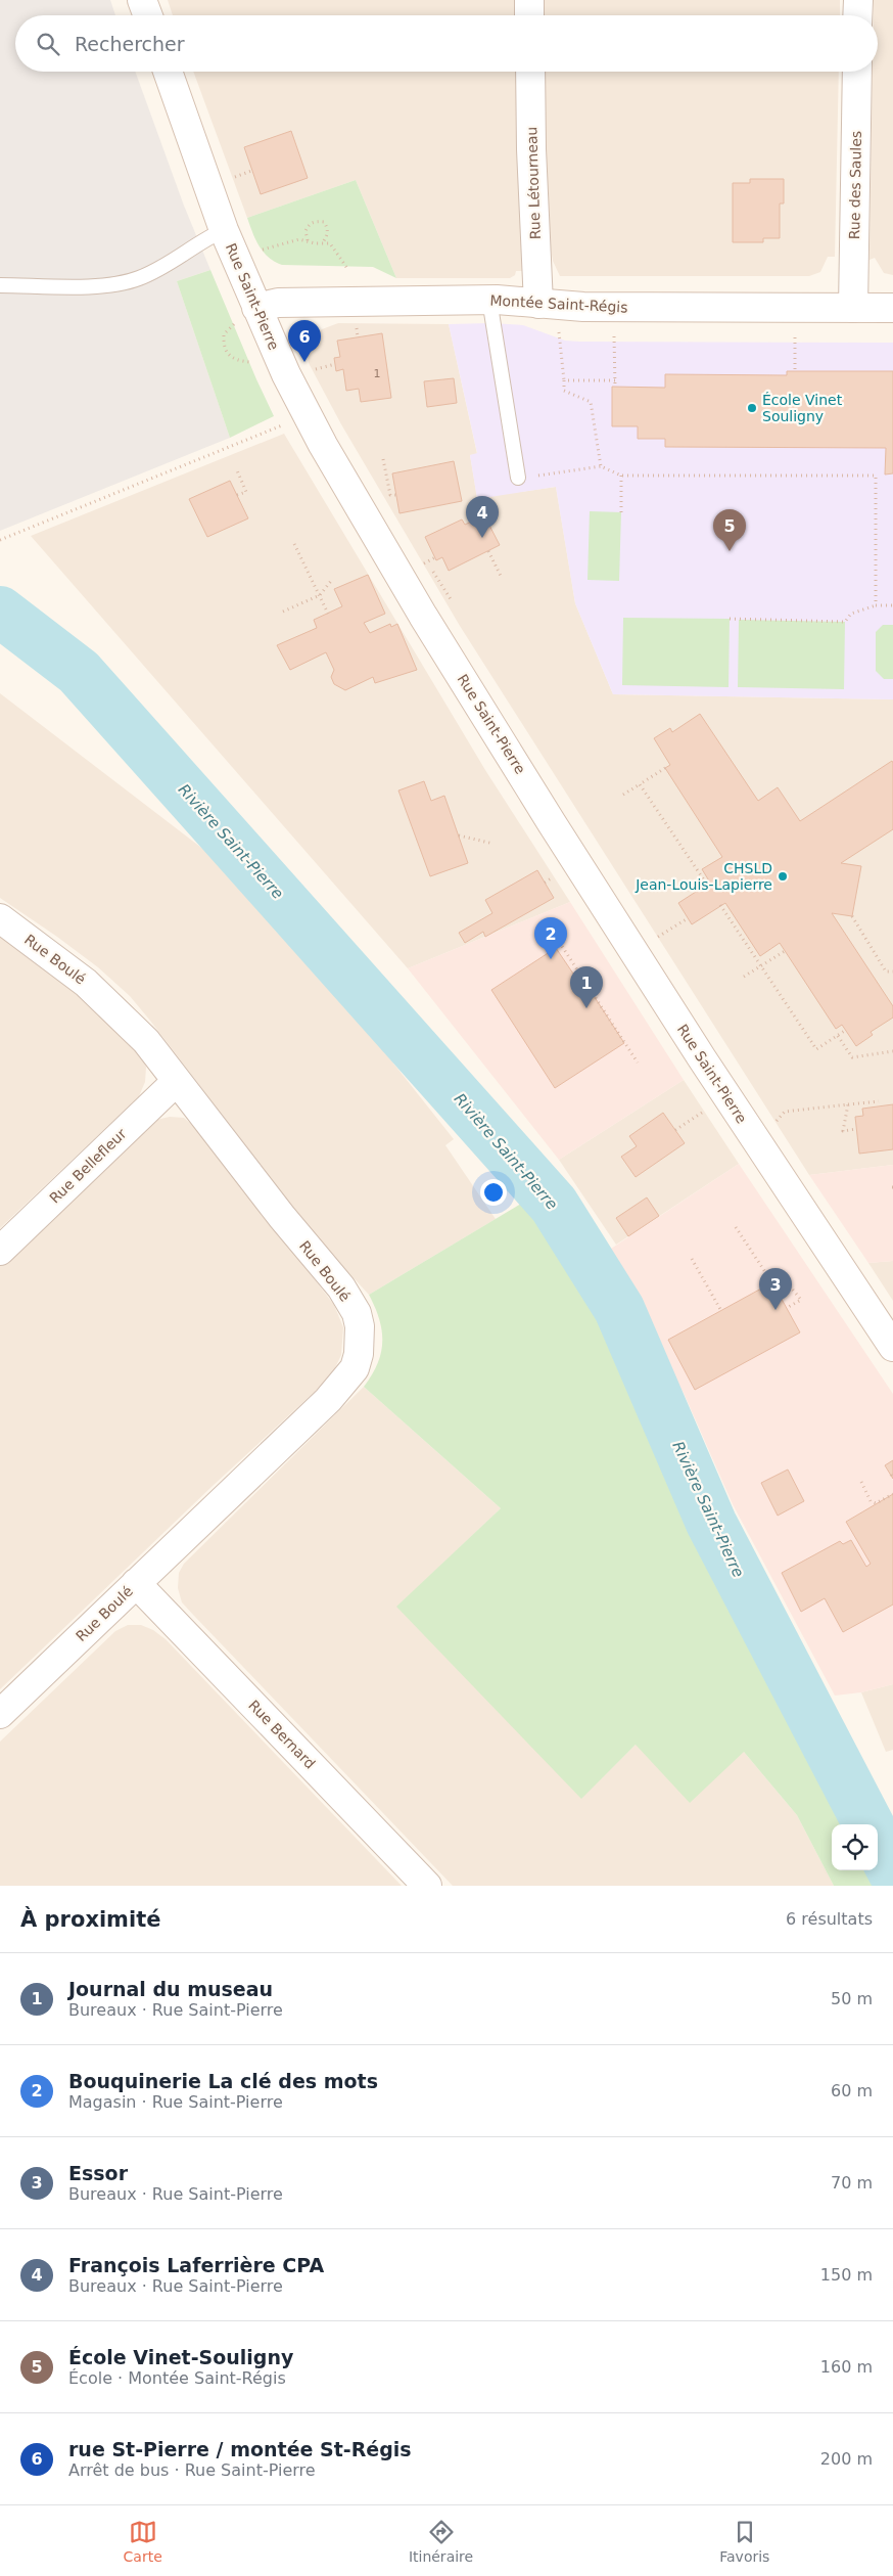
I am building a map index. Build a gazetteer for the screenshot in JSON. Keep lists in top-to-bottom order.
{
  "streets": {
    "street": [
      "Rue Létourneau",
      "Rue des Saules",
      "Rue Saint-Pierre",
      "Montée Saint-Régis",
      "Rue Boulé",
      "Rue Bellefleur",
      "Rue Bernard"
    ]
  },
  "crossings": [
    ["Rue Létourneau", "Montée Saint-Régis"],
    ["Rue des Saules", "Montée Saint-Régis"],
    ["Rue Saint-Pierre", "Montée Saint-Régis"],
    ["Rue Boulé", "Rue Bellefleur"],
    ["Rue Boulé", "Rue Bernard"]
  ],
  "water": ["Rivière Saint-Pierre"],
  "places": ["École Vinet Souligny", "CHSLD Jean-Louis-Lapierre"],
  "house_numbers": ["1"],
  "page": {
    "search": "Rechercher",
    "pins": [
      "6",
      "4",
      "5",
      "2",
      "1",
      "3"
    ],
    "heading": ["À proximité", "6 résultats"],
    "list": [
      {
        "mark": "1",
        "name": "Journal du museau",
        "note": "Bureaux · Rue Saint-Pierre",
        "value": "50 m"
      },
      {
        "mark": "2",
        "name": "Bouquinerie La clé des mots",
        "note": "Magasin · Rue Saint-Pierre",
        "value": "60 m"
      },
      {
        "mark": "3",
        "name": "Essor",
        "note": "Bureaux · Rue Saint-Pierre",
        "value": "70 m"
      },
      {
        "mark": "4",
        "name": "François Laferrière CPA",
        "note": "Bureaux · Rue Saint-Pierre",
        "value": "150 m"
      },
      {
        "mark": "5",
        "name": "École Vinet-Souligny",
        "note": "École · Montée Saint-Régis",
        "value": "160 m"
      },
      {
        "mark": "6",
        "name": "rue St-Pierre / montée St-Régis",
        "note": "Arrêt de bus · Rue Saint-Pierre",
        "value": "200 m"
      }
    ],
    "nav": ["Carte", "Itinéraire", "Favoris"]
  }
}
